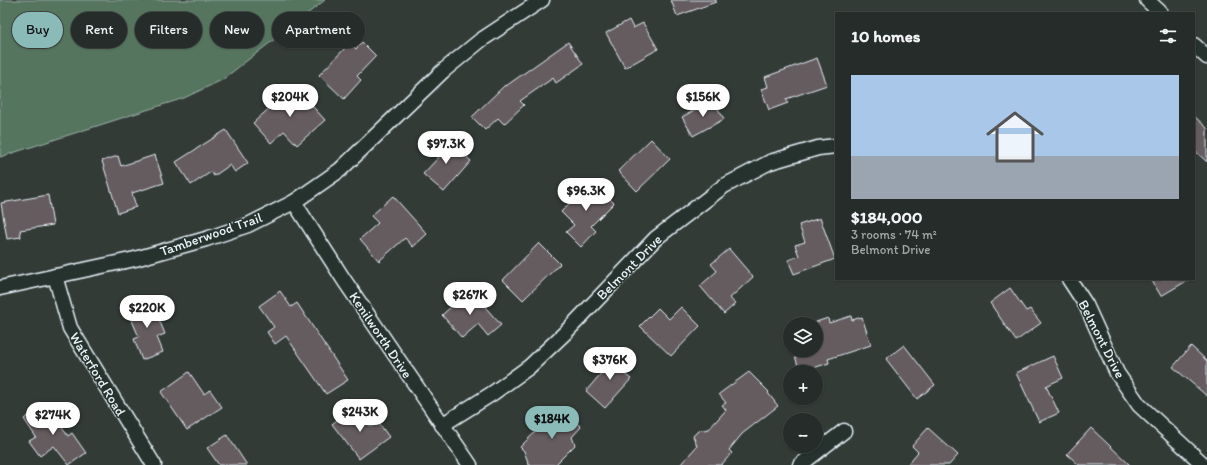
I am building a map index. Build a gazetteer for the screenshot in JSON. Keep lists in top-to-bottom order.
{
  "streets": {
    "street": [
      "Tamberwood Trail",
      "Belmont Drive",
      "Kenilworth Drive",
      "Waterford Road"
    ]
  },
  "crossings": [
    ["Tamberwood Trail", "Kenilworth Drive"],
    ["Tamberwood Trail", "Waterford Road"],
    ["Belmont Drive", "Kenilworth Drive"]
  ],
  "page": {
    "chip": [
      "Buy",
      "Rent",
      "Filters",
      "New",
      "Apartment"
    ],
    "heading": "10 homes",
    "list": [
      {
        "name": "$184,000",
        "note": "3 rooms · 74 m² · Belmont Drive"
      }
    ],
    "price": [
      "$204K",
      "$156K",
      "$97.3K",
      "$96.3K",
      "$267K",
      "$220K",
      "$376K",
      "$243K",
      "$274K",
      "$184K"
    ],
    "map_buttons": ["+", "−"]
  }
}
